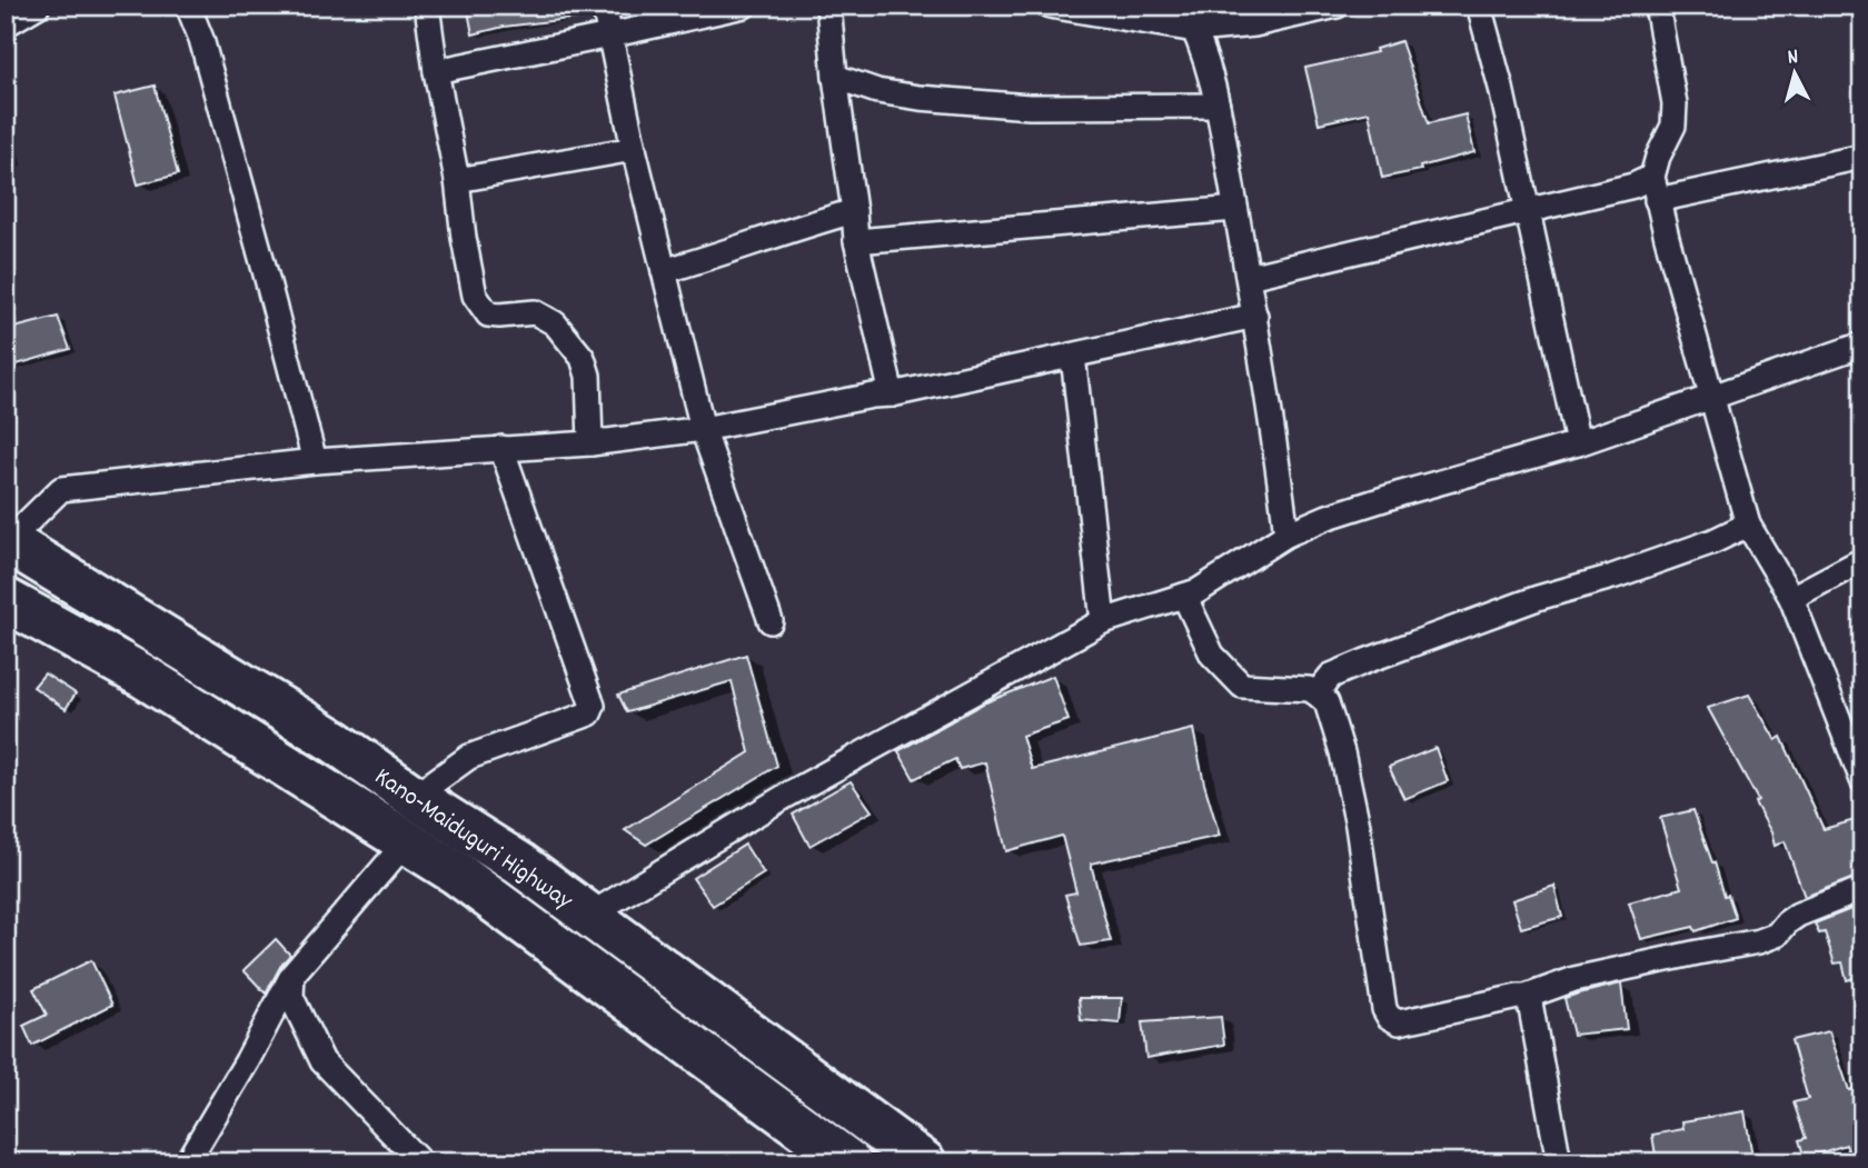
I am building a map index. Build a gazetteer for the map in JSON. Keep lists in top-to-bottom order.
{
  "streets": {
    "highway": ["Kano-Maiduguri Highway"]
  },
  "north": "top"
}
